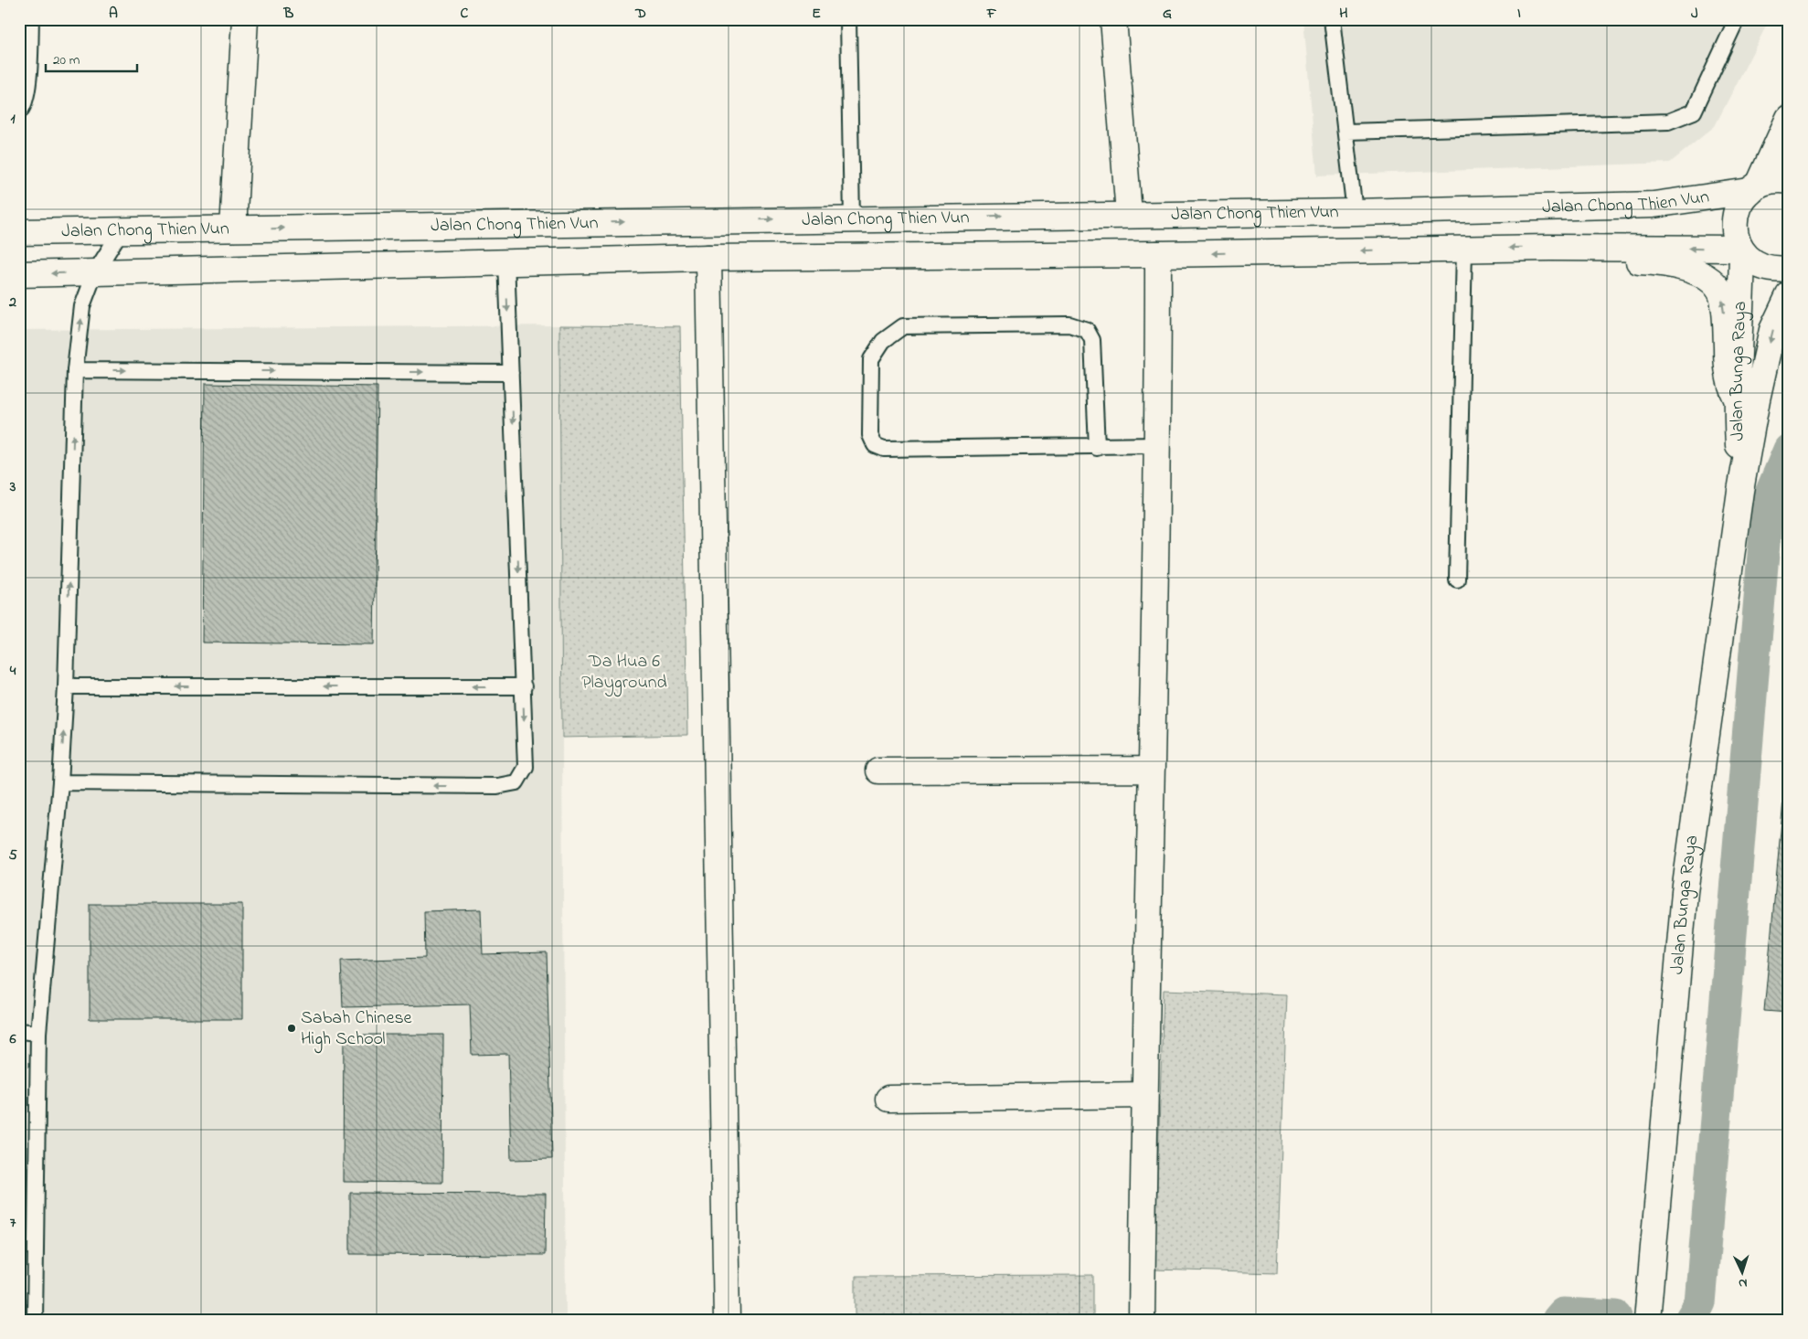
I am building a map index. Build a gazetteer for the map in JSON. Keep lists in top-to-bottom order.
{
  "streets": {
    "street": ["Jalan Chong Thien Vun", "Jalan Bunga Raya"]
  },
  "crossings": [
    ["Jalan Chong Thien Vun", "Jalan Bunga Raya"]
  ],
  "parks": ["Da Hua 6 Playground"],
  "places": ["Sabah Chinese High School"],
  "scale_bar": "20 m",
  "north": "bottom",
  "grid": {
    "columns": [
      "A",
      "B",
      "C",
      "D",
      "E",
      "F",
      "G",
      "H",
      "I",
      "J"
    ],
    "rows": [
      "1",
      "2",
      "3",
      "4",
      "5",
      "6",
      "7"
    ]
  }
}
